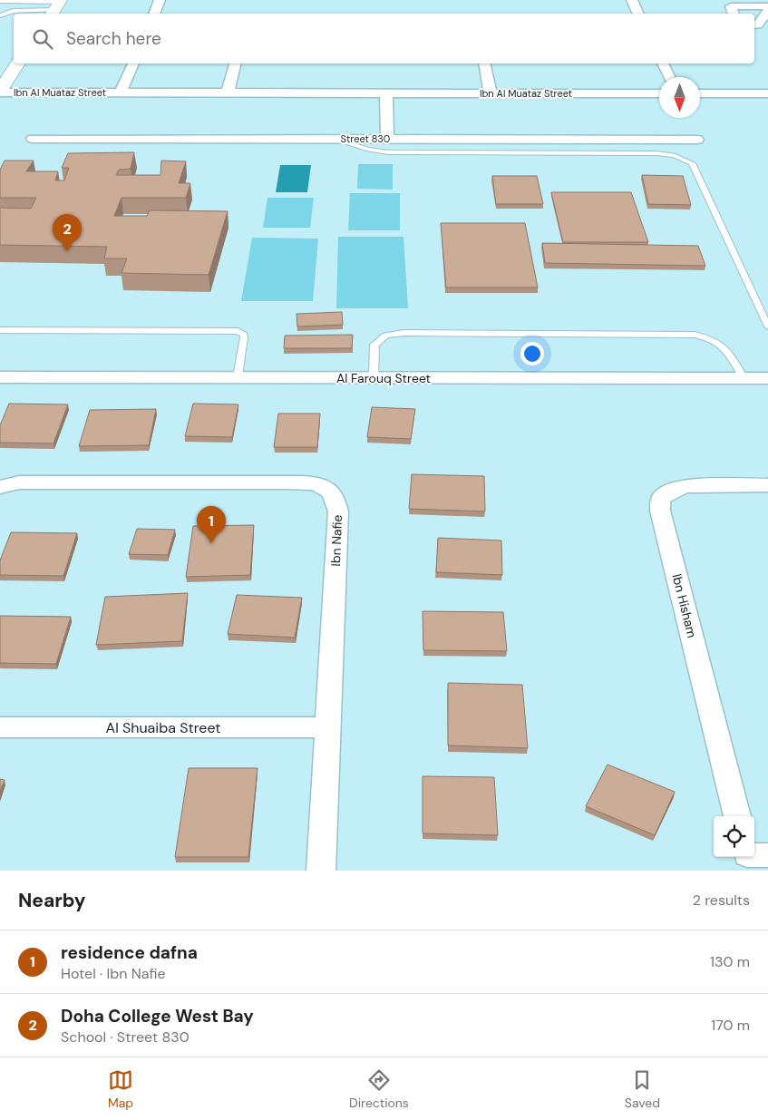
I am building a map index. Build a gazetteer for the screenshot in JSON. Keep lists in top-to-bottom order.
{
  "streets": {
    "street": [
      "Ibn Al Muataz Street",
      "Street 830",
      "Al Farouq Street",
      "Ibn Nafie",
      "Ibn Hisham",
      "Al Shuaiba Street"
    ]
  },
  "crossings": [
    ["Ibn Nafie", "Al Shuaiba Street"]
  ],
  "north": "bottom",
  "page": {
    "search": "Search here",
    "pins": ["2", "1"],
    "heading": ["Nearby", "2 results"],
    "list": [
      {
        "mark": "1",
        "name": "residence dafna",
        "note": "Hotel · Ibn Nafie",
        "value": "130 m"
      },
      {
        "mark": "2",
        "name": "Doha College West Bay",
        "note": "School · Street 830",
        "value": "170 m"
      }
    ],
    "nav": ["Map", "Directions", "Saved"]
  }
}
